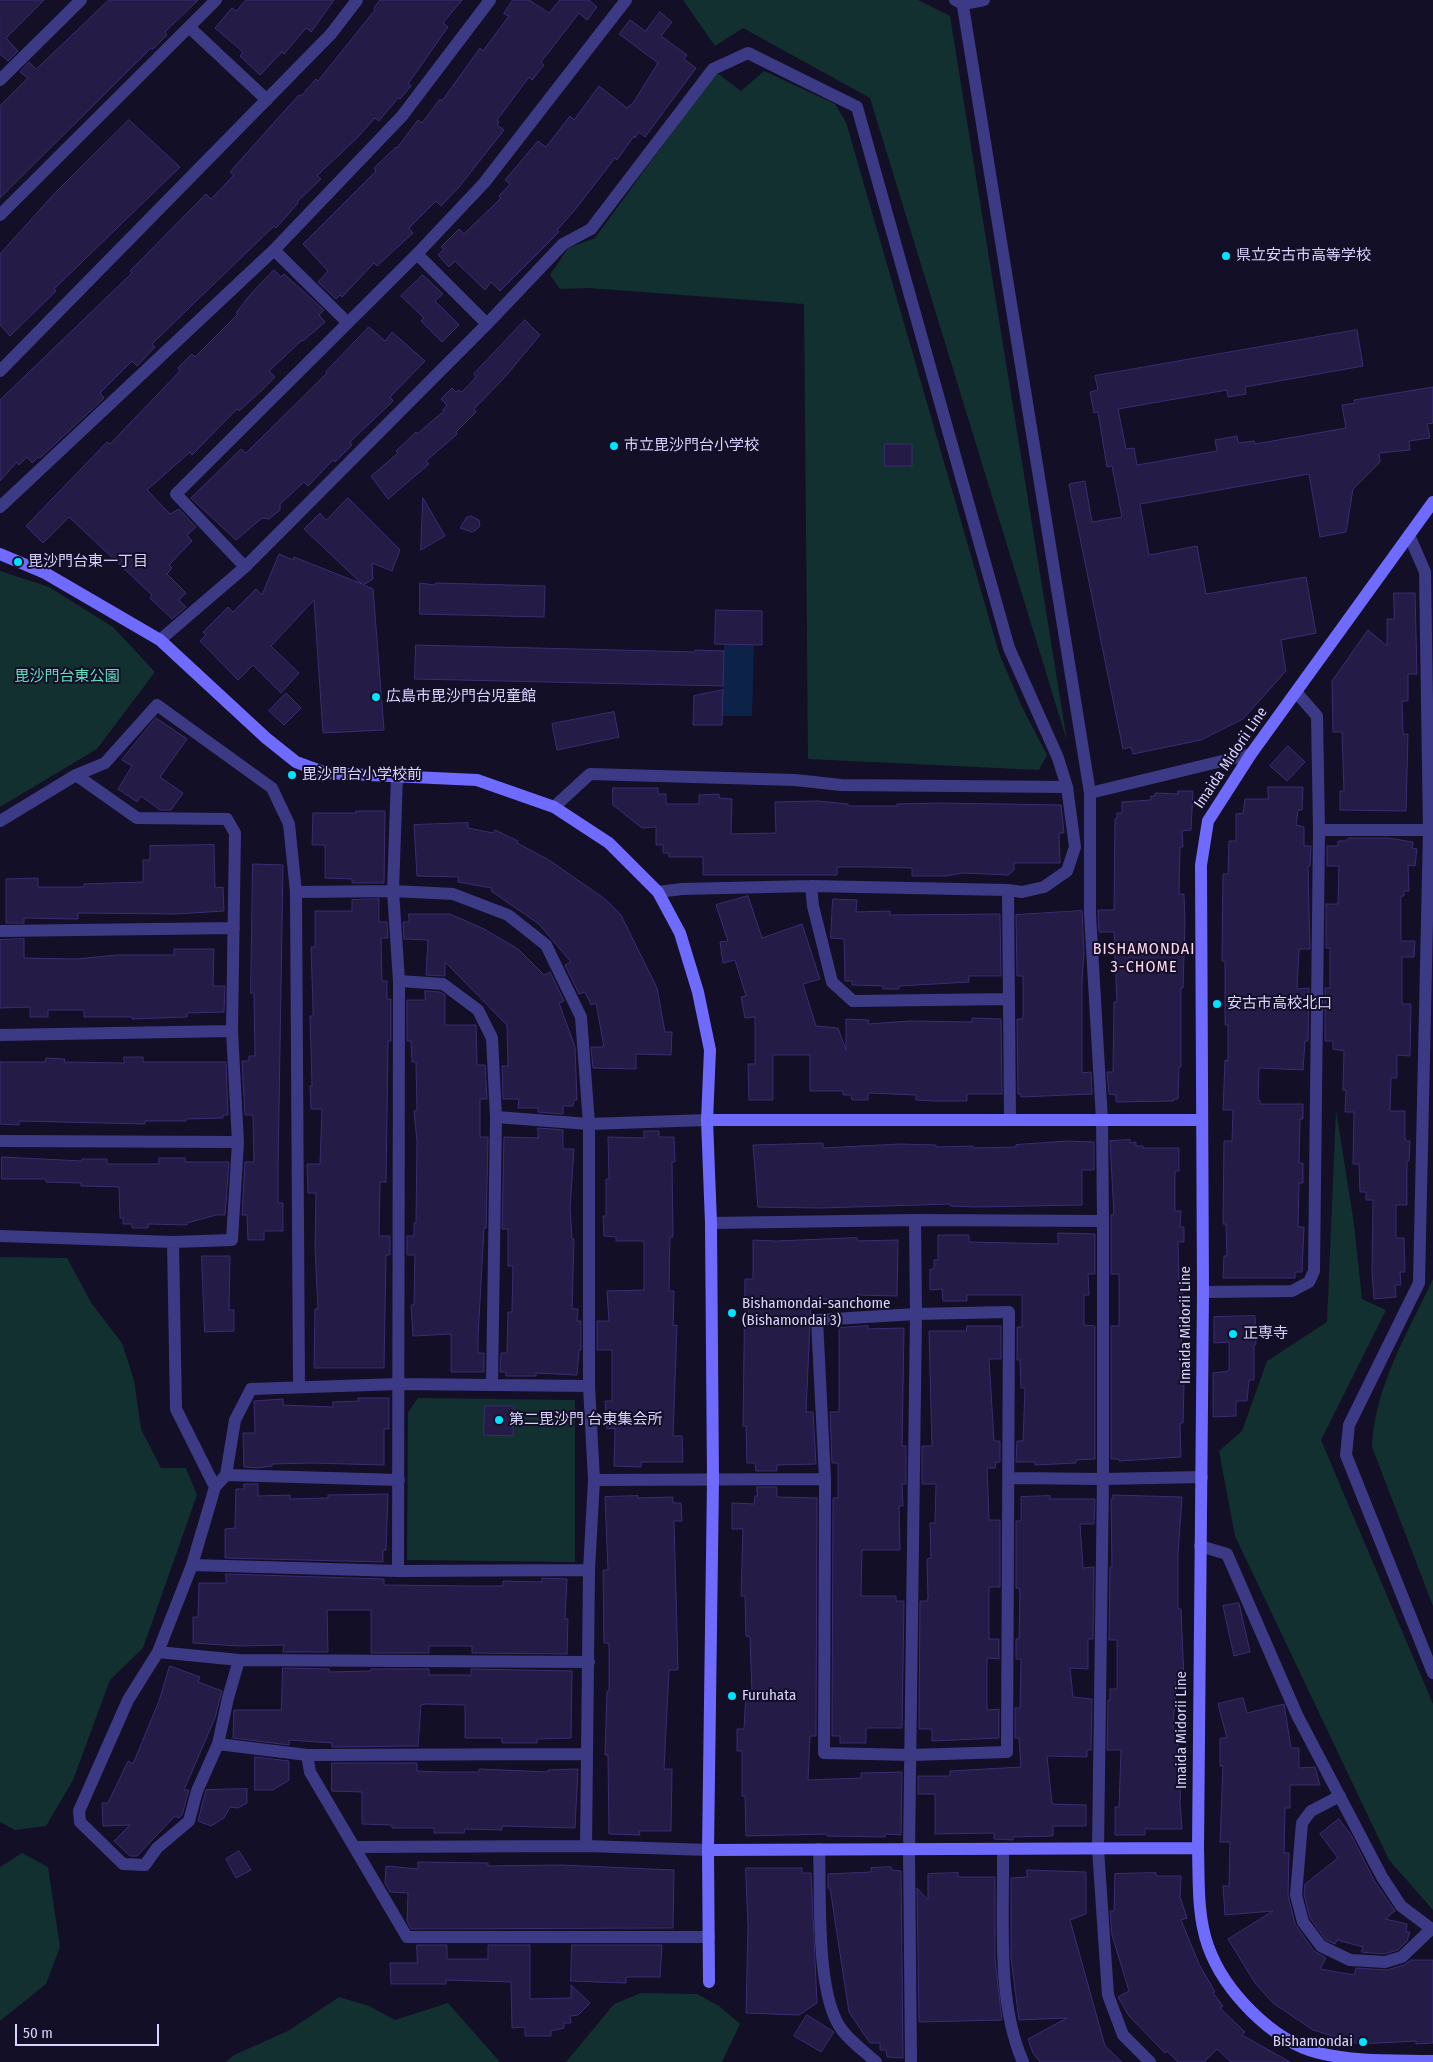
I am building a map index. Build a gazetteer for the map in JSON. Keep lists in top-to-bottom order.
{
  "streets": {
    "street": ["Imaida Midorii Line"]
  },
  "districts": ["BISHAMONDAI 3-CHOME"],
  "parks": ["毘沙門台東公園"],
  "places": [
    "県立安古市高等学校",
    "市立毘沙門台小学校",
    "毘沙門台東一丁目",
    "広島市毘沙門台児童館",
    "毘沙門台小学校前",
    "安古市高校北口",
    "Bishamondai-sanchome (Bishamondai 3)",
    "正専寺",
    "第二毘沙門 台東集会所",
    "Furuhata",
    "Bishamondai"
  ],
  "scale_bar": "50 m"
}
